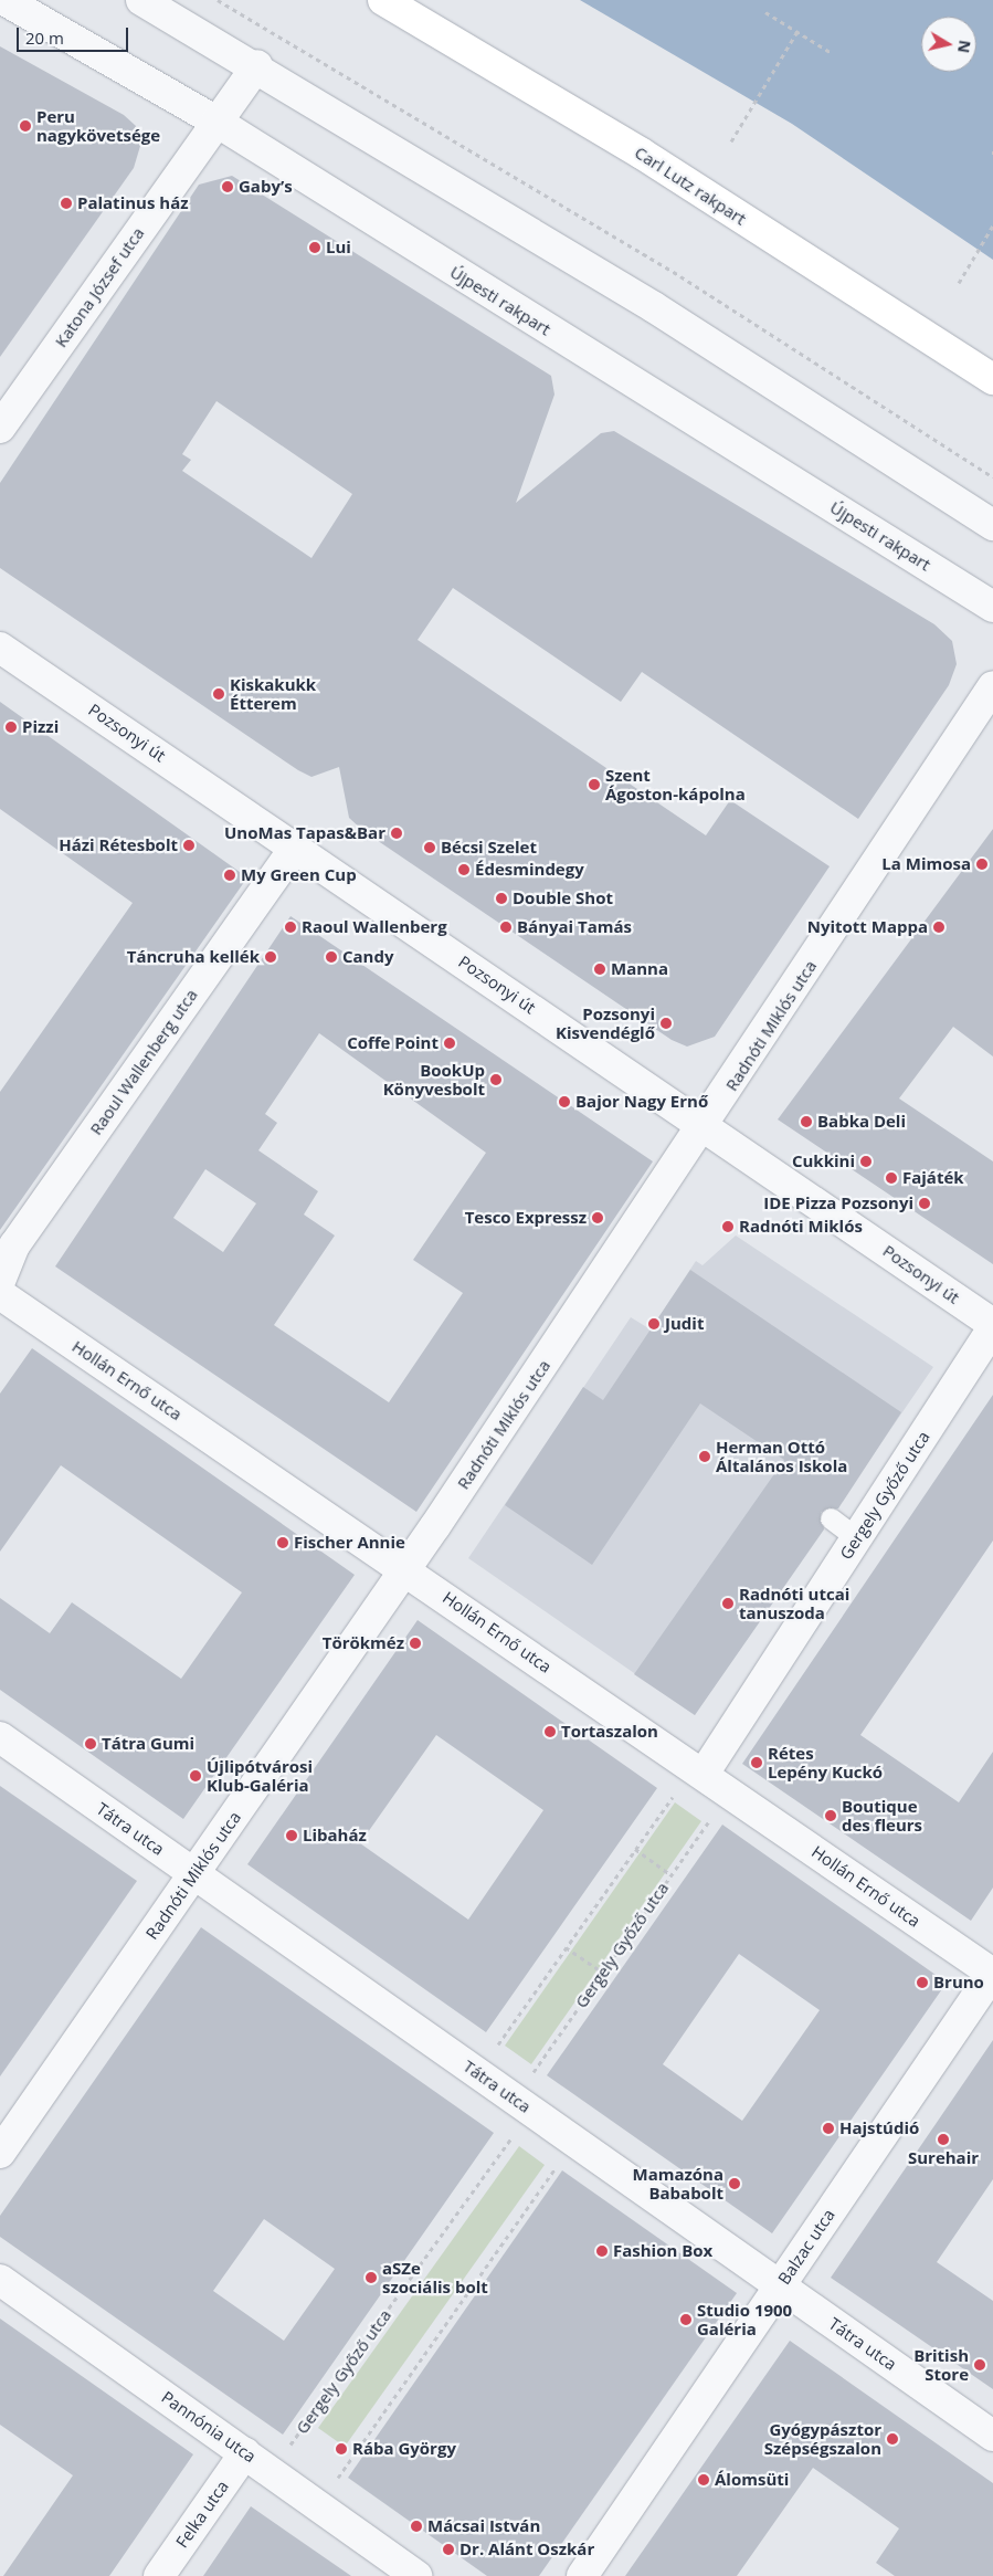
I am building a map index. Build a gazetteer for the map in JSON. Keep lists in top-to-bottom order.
{
  "streets": {
    "main road": ["Carl Lutz rakpart"],
    "street": [
      "Katona József utca",
      "Újpesti rakpart",
      "Pozsonyi út",
      "Radnóti Miklós utca",
      "Raoul Wallenberg utca",
      "Hollán Ernő utca",
      "Gergely Győző utca",
      "Tátra utca",
      "Balzac utca",
      "Pannónia utca",
      "Felka utca"
    ]
  },
  "crossings": [
    ["Katona József utca", "Újpesti rakpart"],
    ["Pozsonyi út", "Radnóti Miklós utca"],
    ["Pozsonyi út", "Raoul Wallenberg utca"],
    ["Pozsonyi út", "Gergely Győző utca"],
    ["Radnóti Miklós utca", "Hollán Ernő utca"],
    ["Radnóti Miklós utca", "Tátra utca"],
    ["Hollán Ernő utca", "Gergely Győző utca"],
    ["Hollán Ernő utca", "Balzac utca"],
    ["Gergely Győző utca", "Tátra utca"],
    ["Gergely Győző utca", "Pannónia utca"],
    ["Tátra utca", "Balzac utca"],
    ["Pannónia utca", "Felka utca"]
  ],
  "places": [
    "Peru nagykövetsége",
    "Gaby’s",
    "Palatinus ház",
    "Lui",
    "Kiskakukk Étterem",
    "Pizzi",
    "Szent Ágoston-kápolna",
    "UnoMas Tapas&Bar",
    "Házi Rétesbolt",
    "Bécsi Szelet",
    "La Mimosa",
    "Édesmindegy",
    "My Green Cup",
    "Double Shot",
    "Raoul Wallenberg",
    "Bányai Tamás",
    "Nyitott Mappa",
    "Táncruha kellék",
    "Candy",
    "Manna",
    "Pozsonyi Kisvendéglő",
    "Coffe Point",
    "BookUp Könyvesbolt",
    "Bajor Nagy Ernő",
    "Babka Deli",
    "Cukkini",
    "Fajáték",
    "IDE Pizza Pozsonyi",
    "Tesco Expressz",
    "Radnóti Miklós",
    "Judit",
    "Herman Ottó Általános Iskola",
    "Fischer Annie",
    "Radnóti utcai tanuszoda",
    "Törökméz",
    "Tortaszalon",
    "Tátra Gumi",
    "Rétes Lepény Kuckó",
    "Újlipótvárosi Klub-Galéria",
    "Boutique des fleurs",
    "Libaház",
    "Bruno",
    "Hajstúdió",
    "Surehair",
    "Mamazóna Bababolt",
    "Fashion Box",
    "aSZe szociális bolt",
    "Studio 1900 Galéria",
    "British Store",
    "Gyógypásztor Szépségszalon",
    "Rába György",
    "Álomsüti",
    "Mácsai István",
    "Dr. Alánt Oszkár"
  ],
  "scale_bar": "20 m",
  "north": "right"
}
